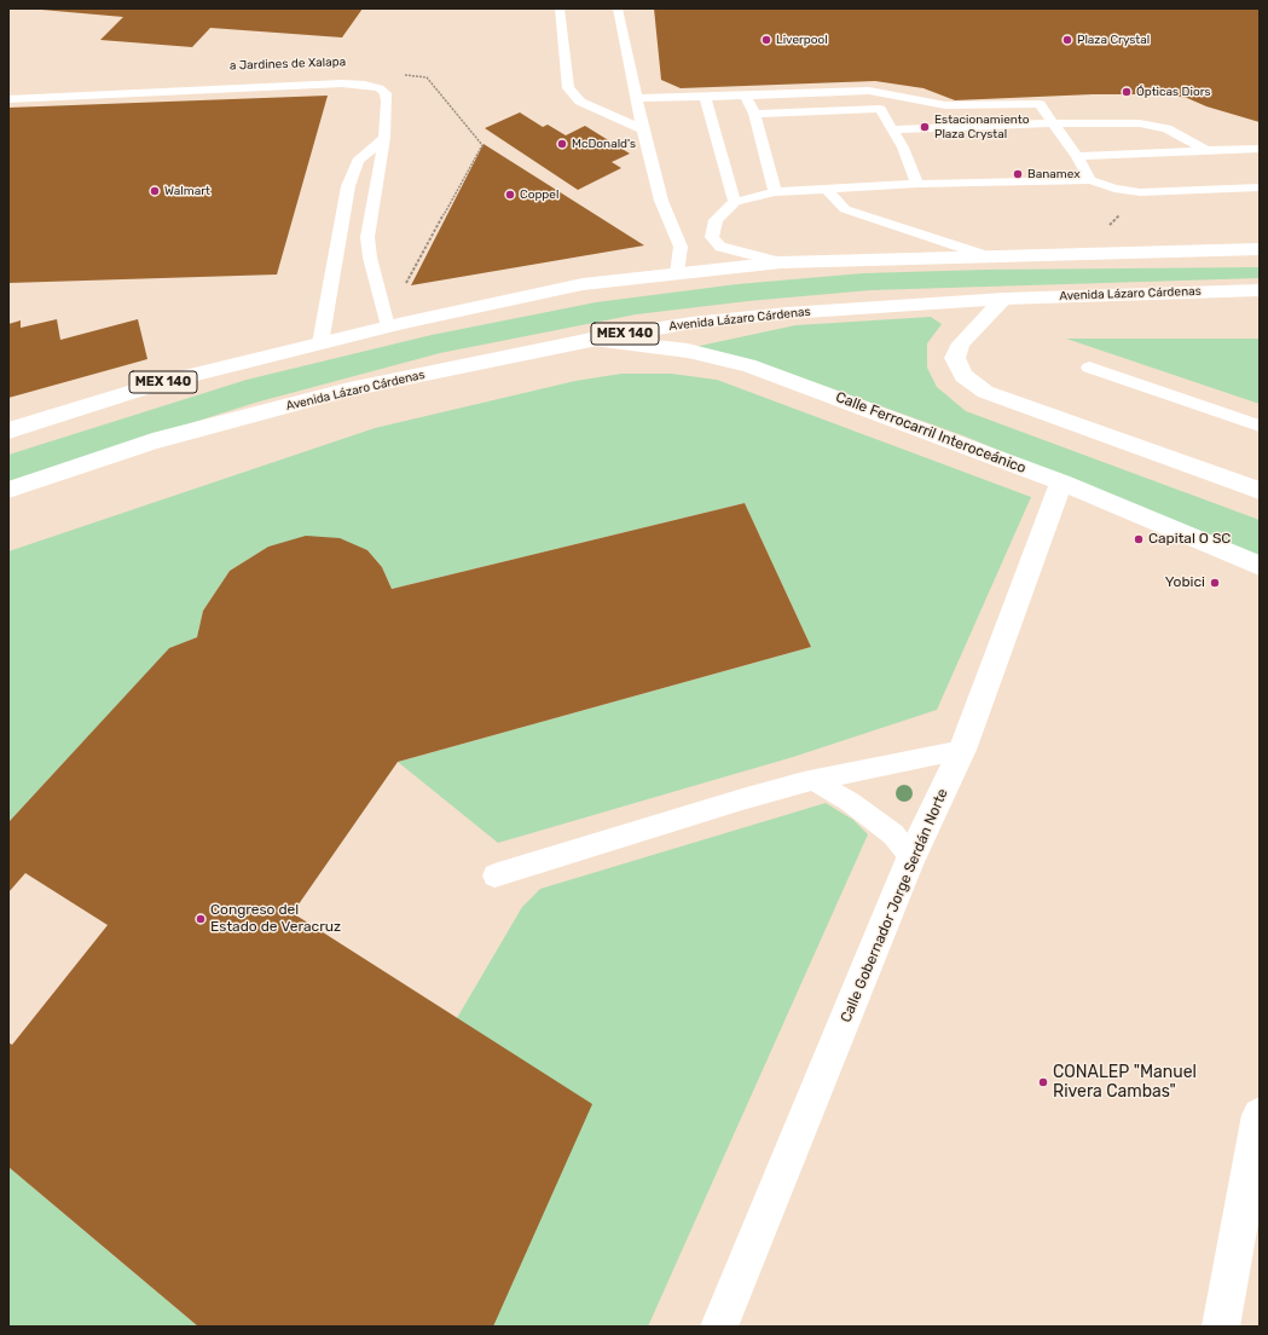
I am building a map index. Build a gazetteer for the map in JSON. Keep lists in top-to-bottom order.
{
  "streets": {
    "main road": [
      "Avenida Lázaro Cárdenas",
      "MEX 140",
      "Calle Ferrocarril Interoceánico",
      "Calle Gobernador Jorge Serdán Norte"
    ]
  },
  "crossings": [
    ["Avenida Lázaro Cárdenas", "Calle Ferrocarril Interoceánico"],
    ["Calle Ferrocarril Interoceánico", "Calle Gobernador Jorge Serdán Norte"]
  ],
  "places": [
    "Liverpool",
    "Plaza Crystal",
    "Ópticas Diors",
    "Estacionamiento Plaza Crystal",
    "McDonald's",
    "Banamex",
    "Walmart",
    "Coppel",
    "Capital O SC",
    "Yobici",
    "Congreso del Estado de Veracruz",
    "CONALEP \"Manuel Rivera Cambas\""
  ]
}
